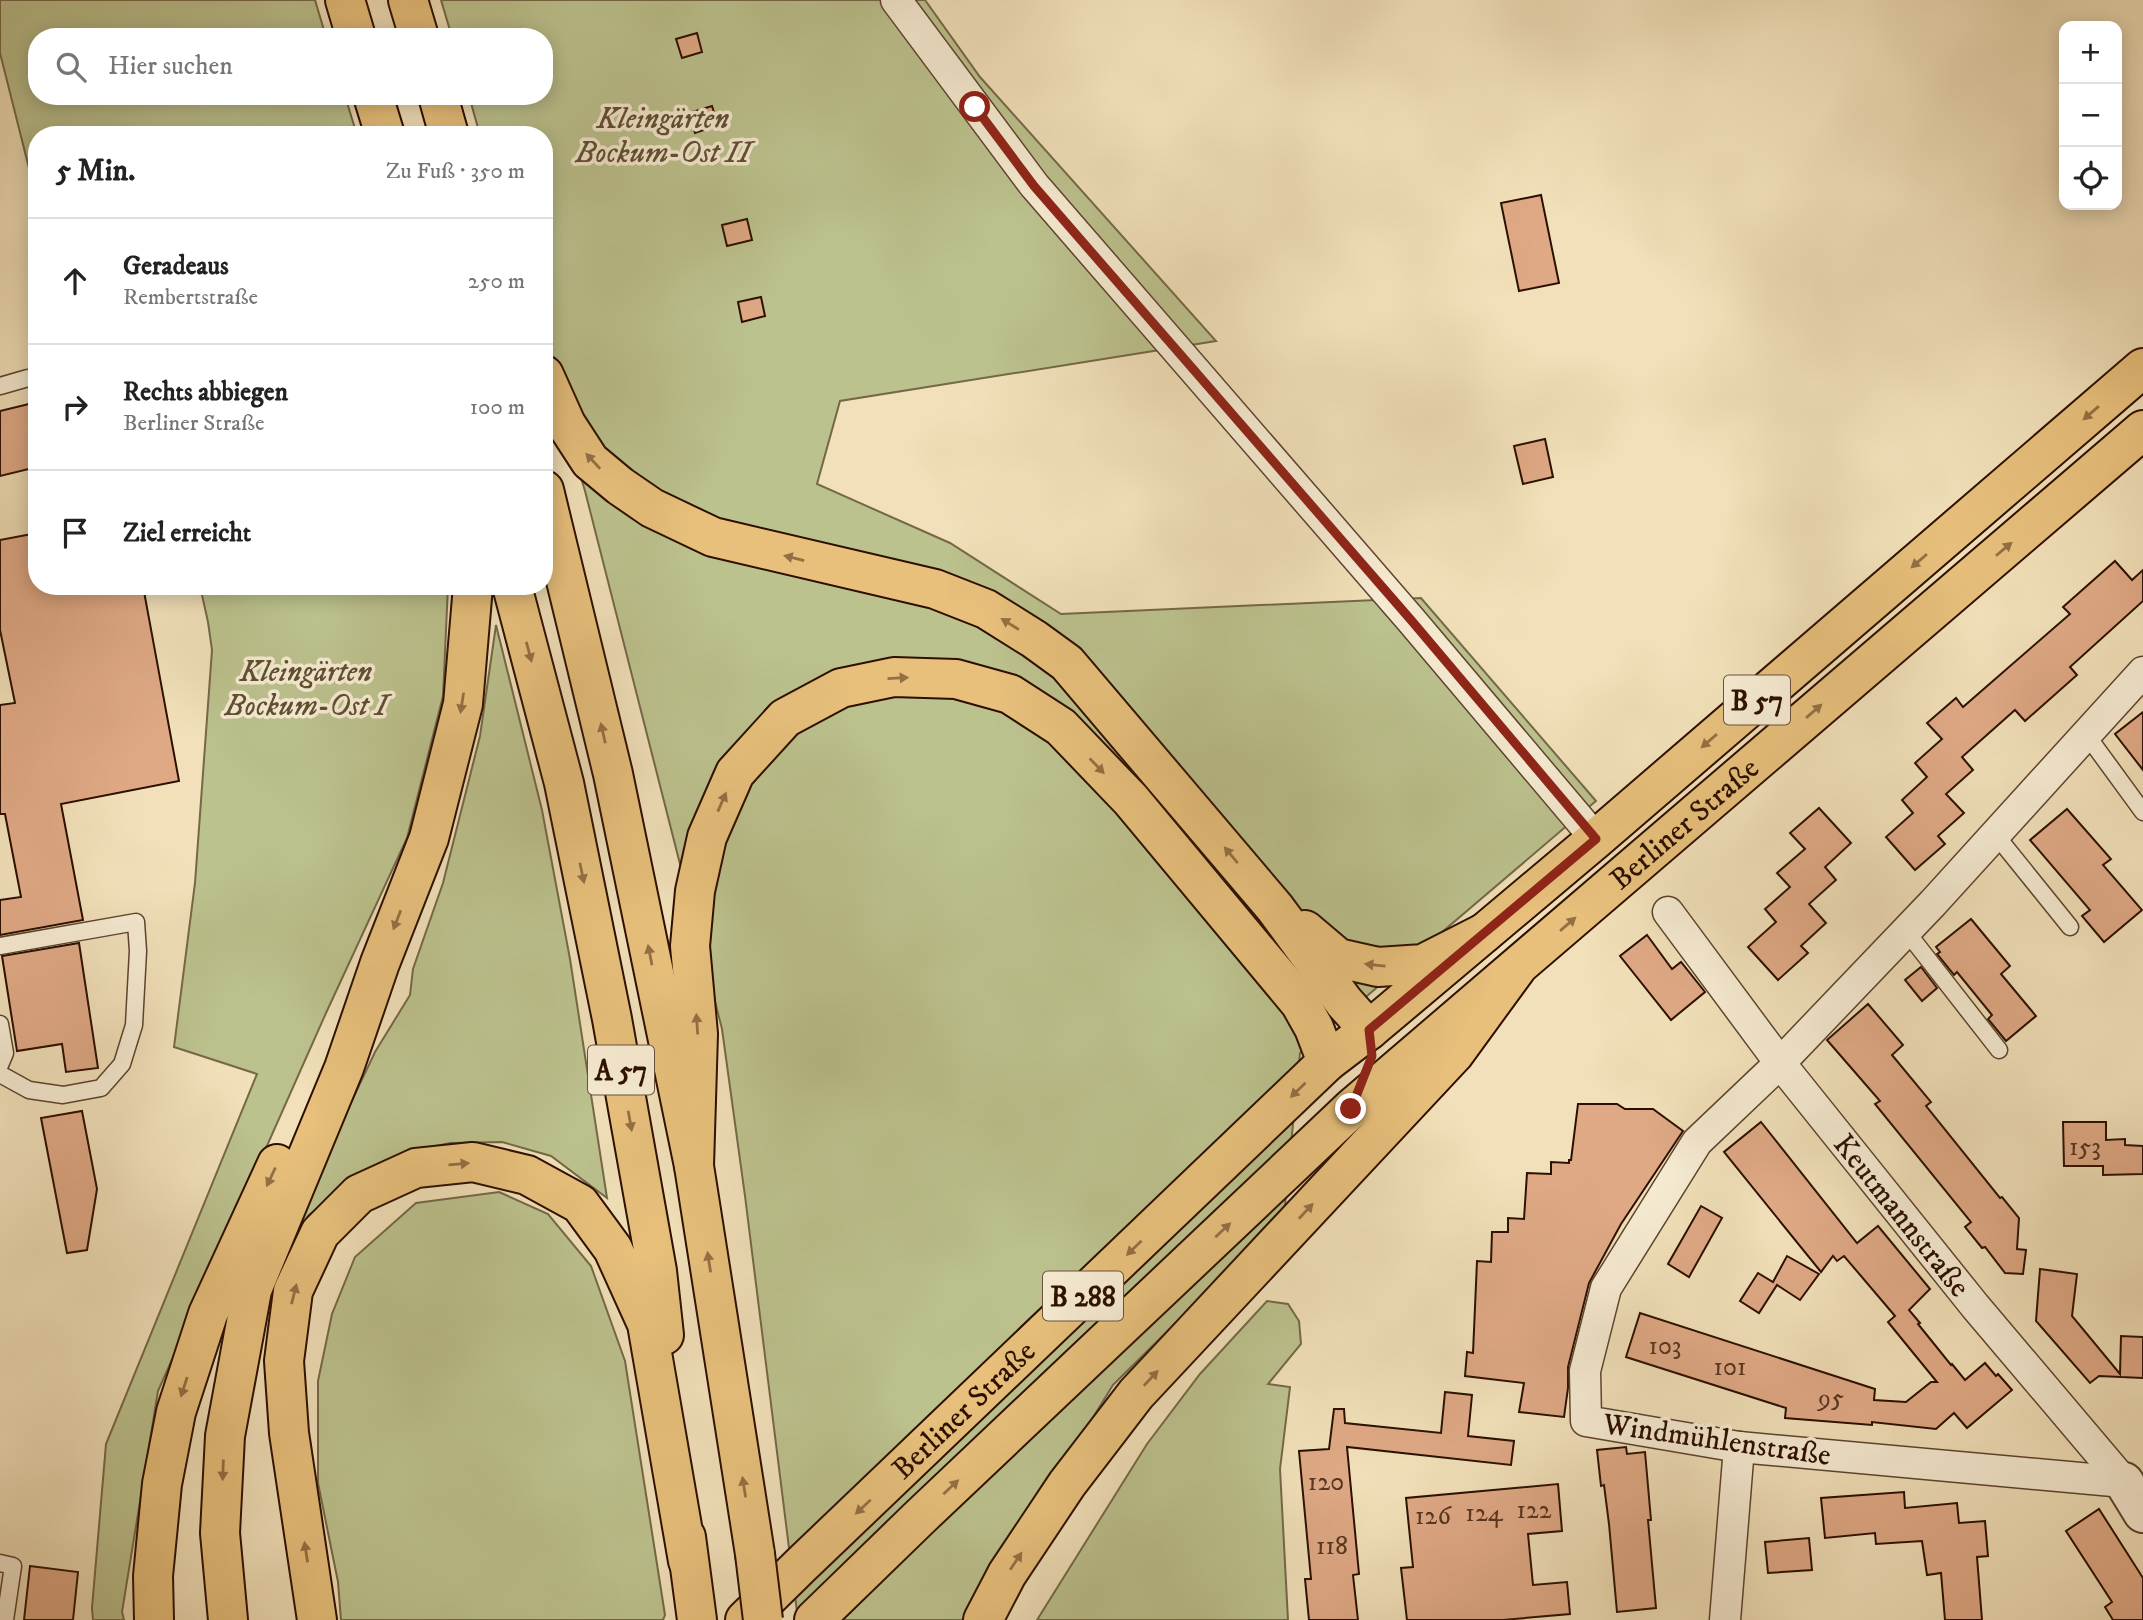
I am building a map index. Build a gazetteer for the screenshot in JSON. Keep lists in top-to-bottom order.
{
  "streets": {
    "main road": [
      "B 57",
      "Berliner Straße",
      "A 57",
      "B 288"
    ],
    "street": ["Keutmannstraße", "Windmühlenstraße"]
  },
  "crossings": [
    ["Keutmannstraße", "Windmühlenstraße"]
  ],
  "parks": ["Kleingärten Bockum-Ost II", "Kleingärten Bockum-Ost I"],
  "house_numbers": [
    "153",
    "103",
    "101",
    "95",
    "120",
    "122",
    "124",
    "126",
    "118"
  ],
  "page": {
    "map_buttons": ["+", "−"],
    "search": "Hier suchen",
    "heading": ["5 Min.", "Zu Fuß · 350 m"],
    "list": [
      ["Geradeaus", "Rembertstraße", "250 m"],
      ["Rechts abbiegen", "Berliner Straße", "100 m"],
      "Ziel erreicht"
    ]
  }
}
